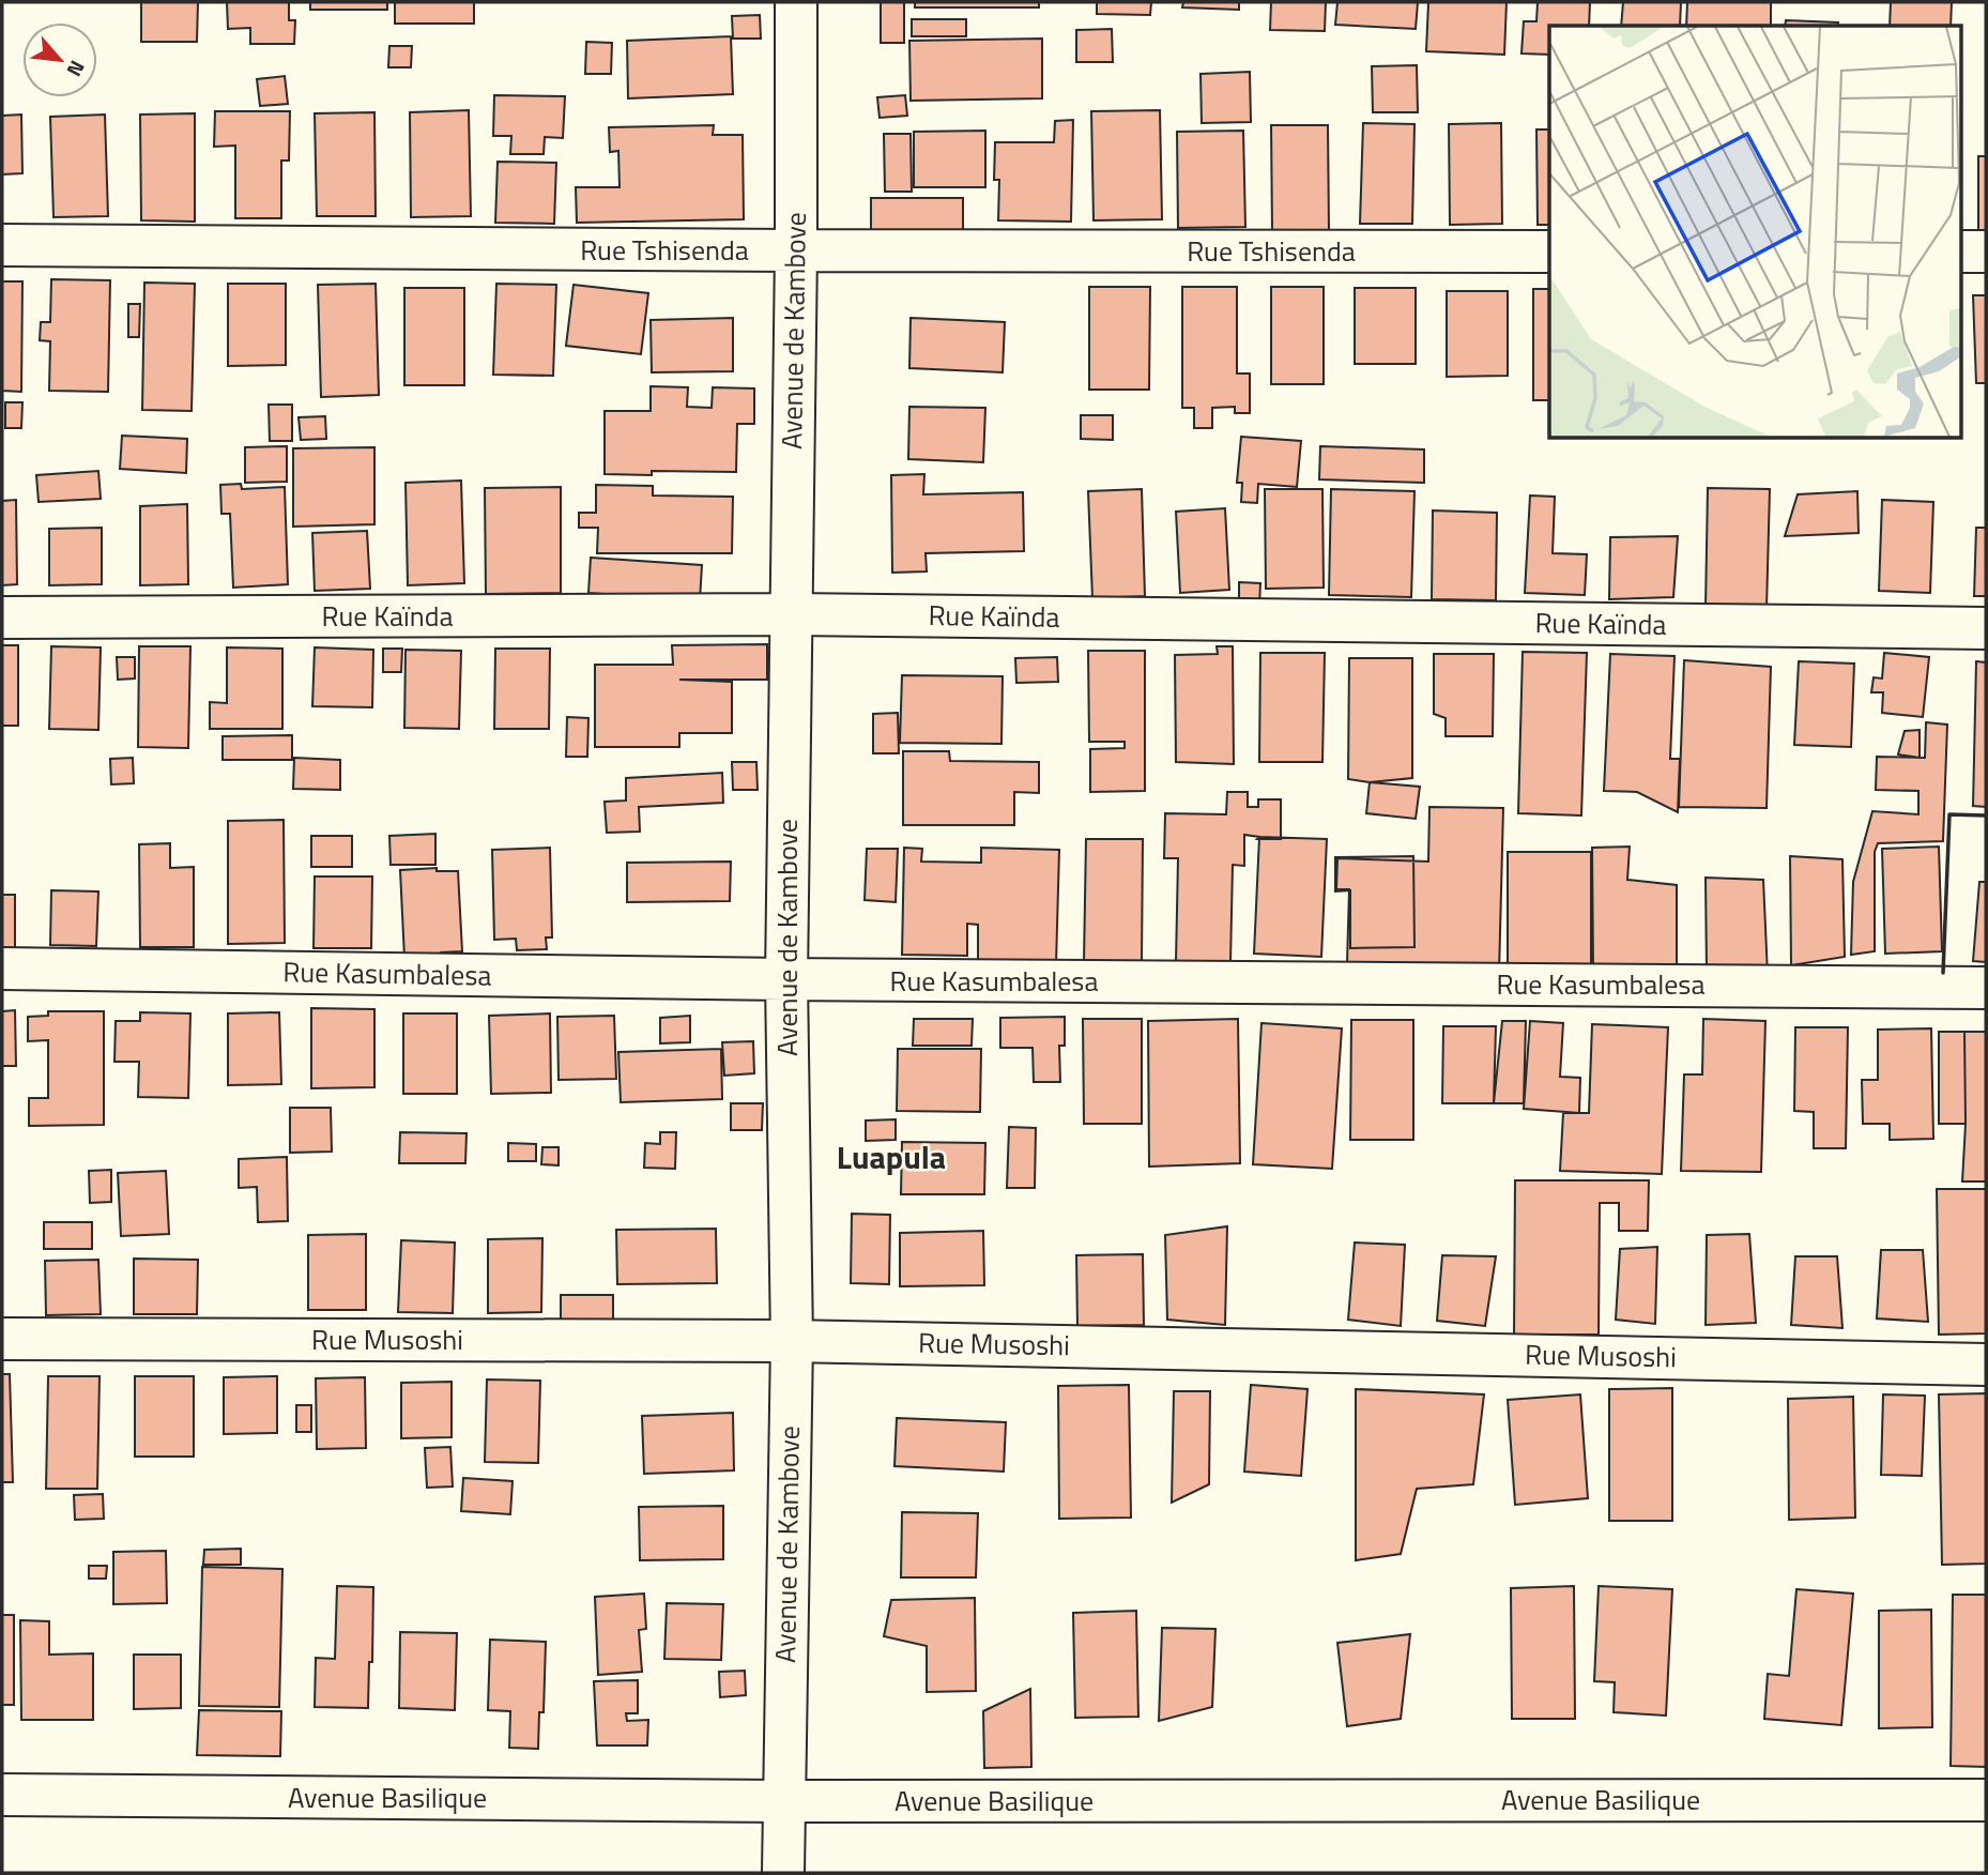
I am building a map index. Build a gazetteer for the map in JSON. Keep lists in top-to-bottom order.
{
  "streets": {
    "street": [
      "Rue Tshisenda",
      "Avenue de Kambove",
      "Rue Kaïnda",
      "Rue Kasumbalesa",
      "Rue Musoshi",
      "Avenue Basilique"
    ]
  },
  "crossings": [
    ["Rue Tshisenda", "Avenue de Kambove"],
    ["Avenue de Kambove", "Rue Kaïnda"],
    ["Avenue de Kambove", "Rue Kasumbalesa"],
    ["Avenue de Kambove", "Rue Musoshi"],
    ["Avenue de Kambove", "Avenue Basilique"]
  ],
  "districts": ["Luapula"],
  "north": "bottom right"
}
